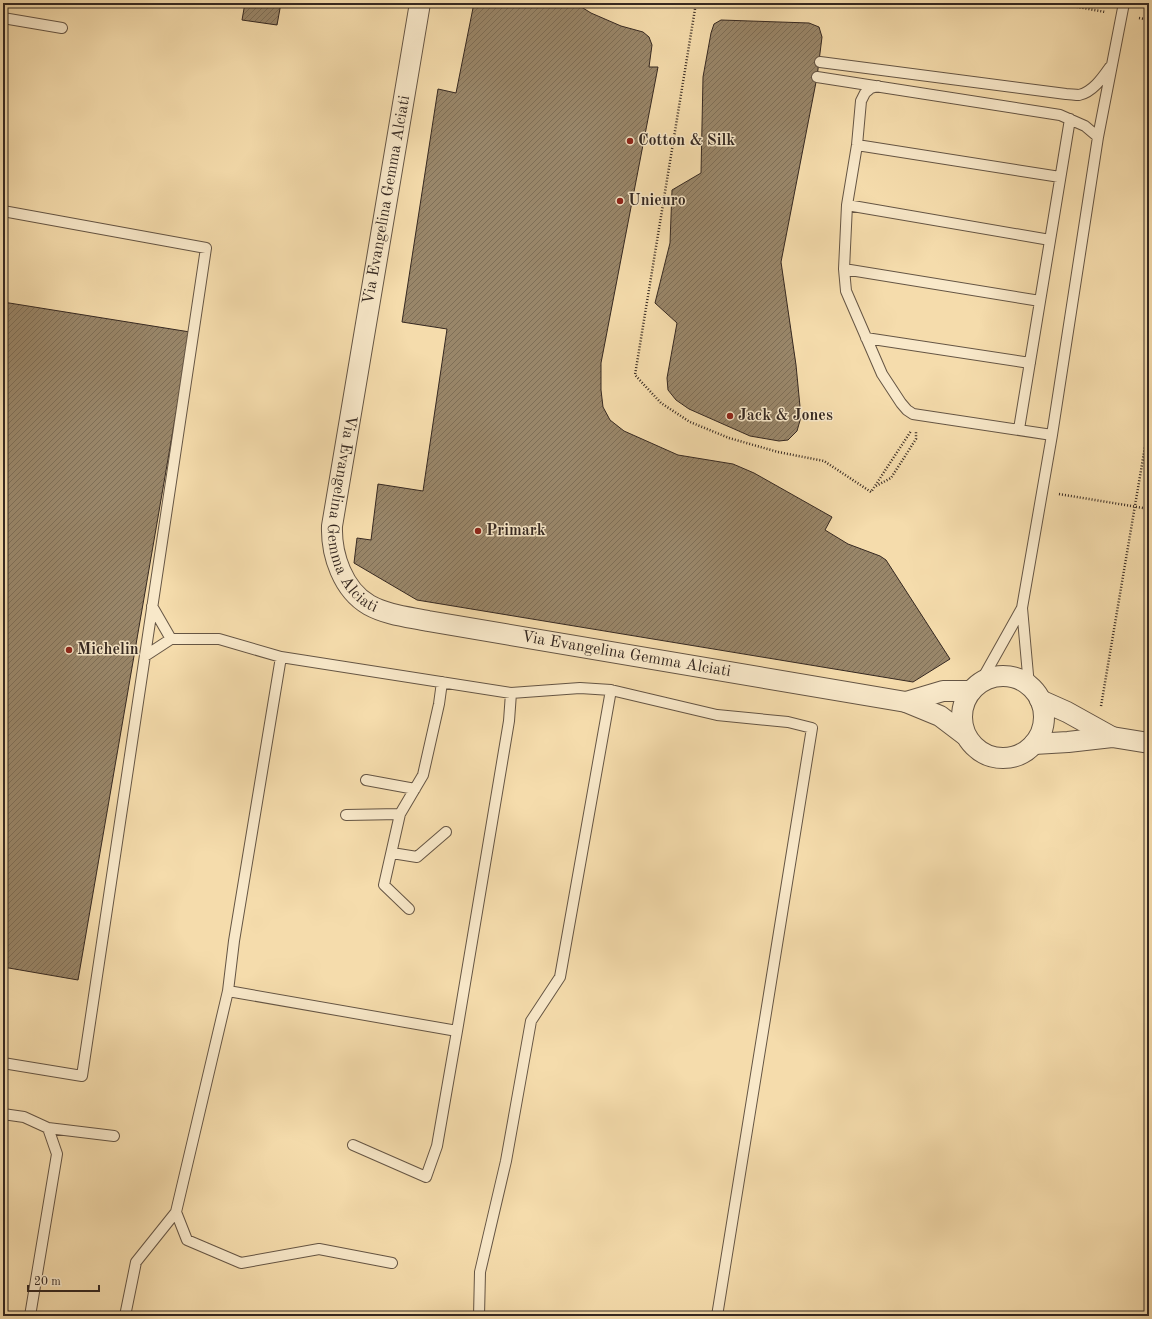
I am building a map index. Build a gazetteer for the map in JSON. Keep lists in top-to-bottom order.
{
  "streets": {
    "street": ["Via Evangelina Gemma Alciati"]
  },
  "places": [
    "Cotton & Silk",
    "Unieuro",
    "Jack & Jones",
    "Primark",
    "Michelin"
  ],
  "scale_bar": "20 m"
}
